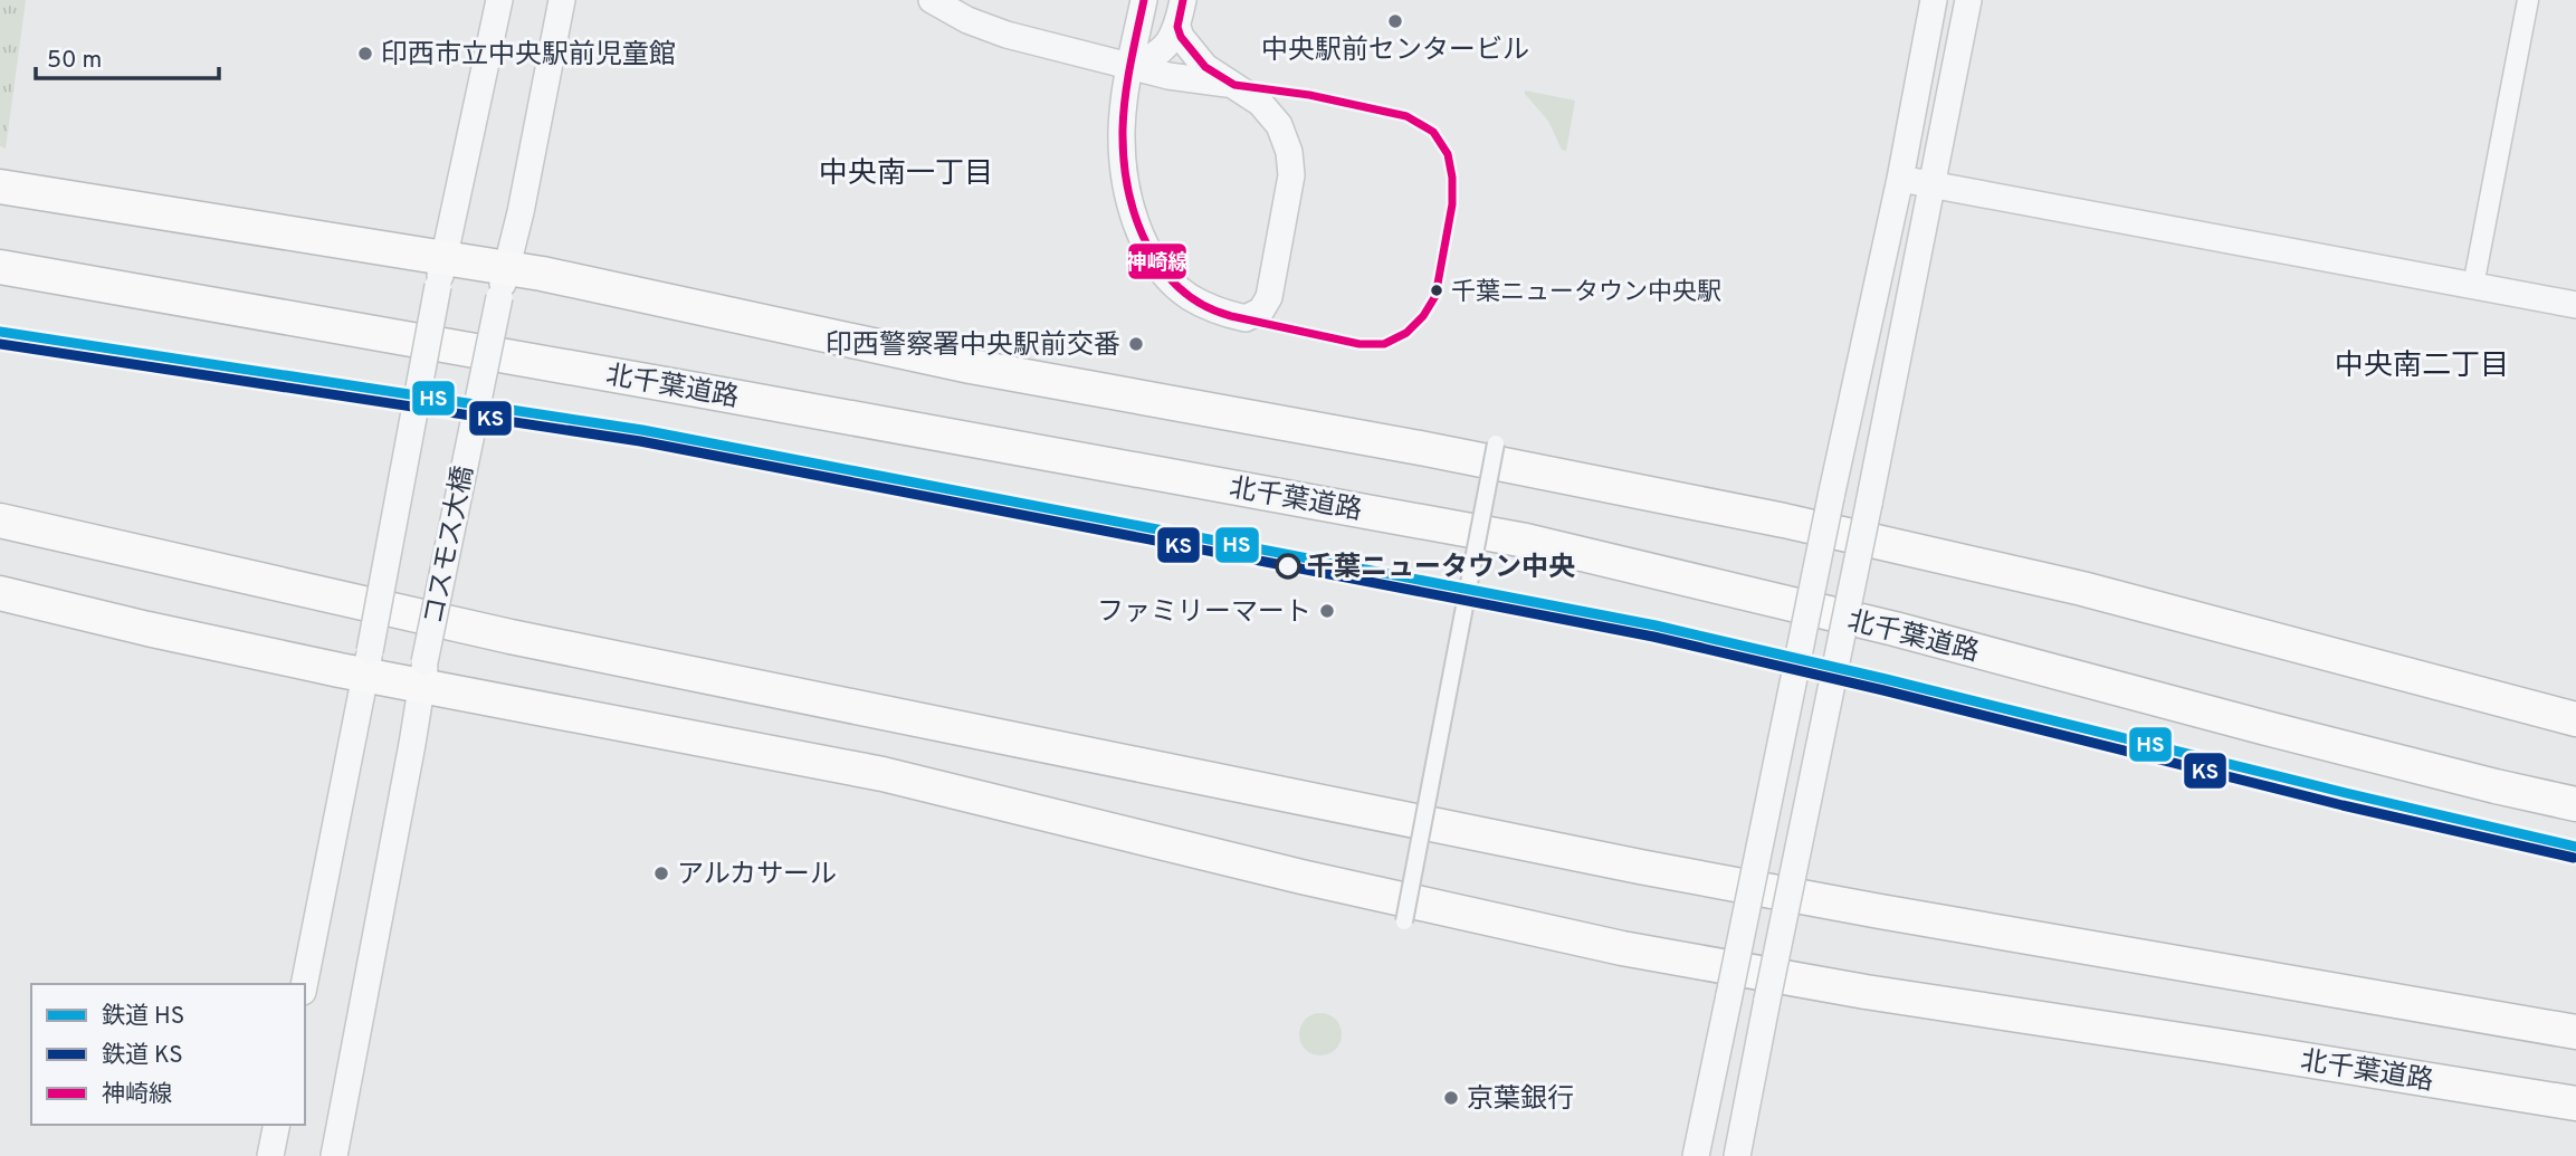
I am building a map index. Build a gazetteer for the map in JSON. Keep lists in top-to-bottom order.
{
  "streets": {
    "highway": ["北千葉道路"],
    "street": ["コスモス大橋"]
  },
  "crossings": [
    ["北千葉道路", "コスモス大橋"]
  ],
  "districts": ["中央南一丁目", "中央南二丁目"],
  "places": [
    "中央駅前センタービル",
    "印西市立中央駅前児童館",
    "千葉ニュータウン中央駅",
    "印西警察署中央駅前交番",
    "千葉ニュータウン中央",
    "ファミリーマート",
    "アルカサール",
    "京葉銀行"
  ],
  "lines": ["transit line 神崎線", "rail line HS", "rail line KS"],
  "legend": ["鉄道 HS", "鉄道 KS", "神崎線"],
  "scale_bar": "50 m"
}
